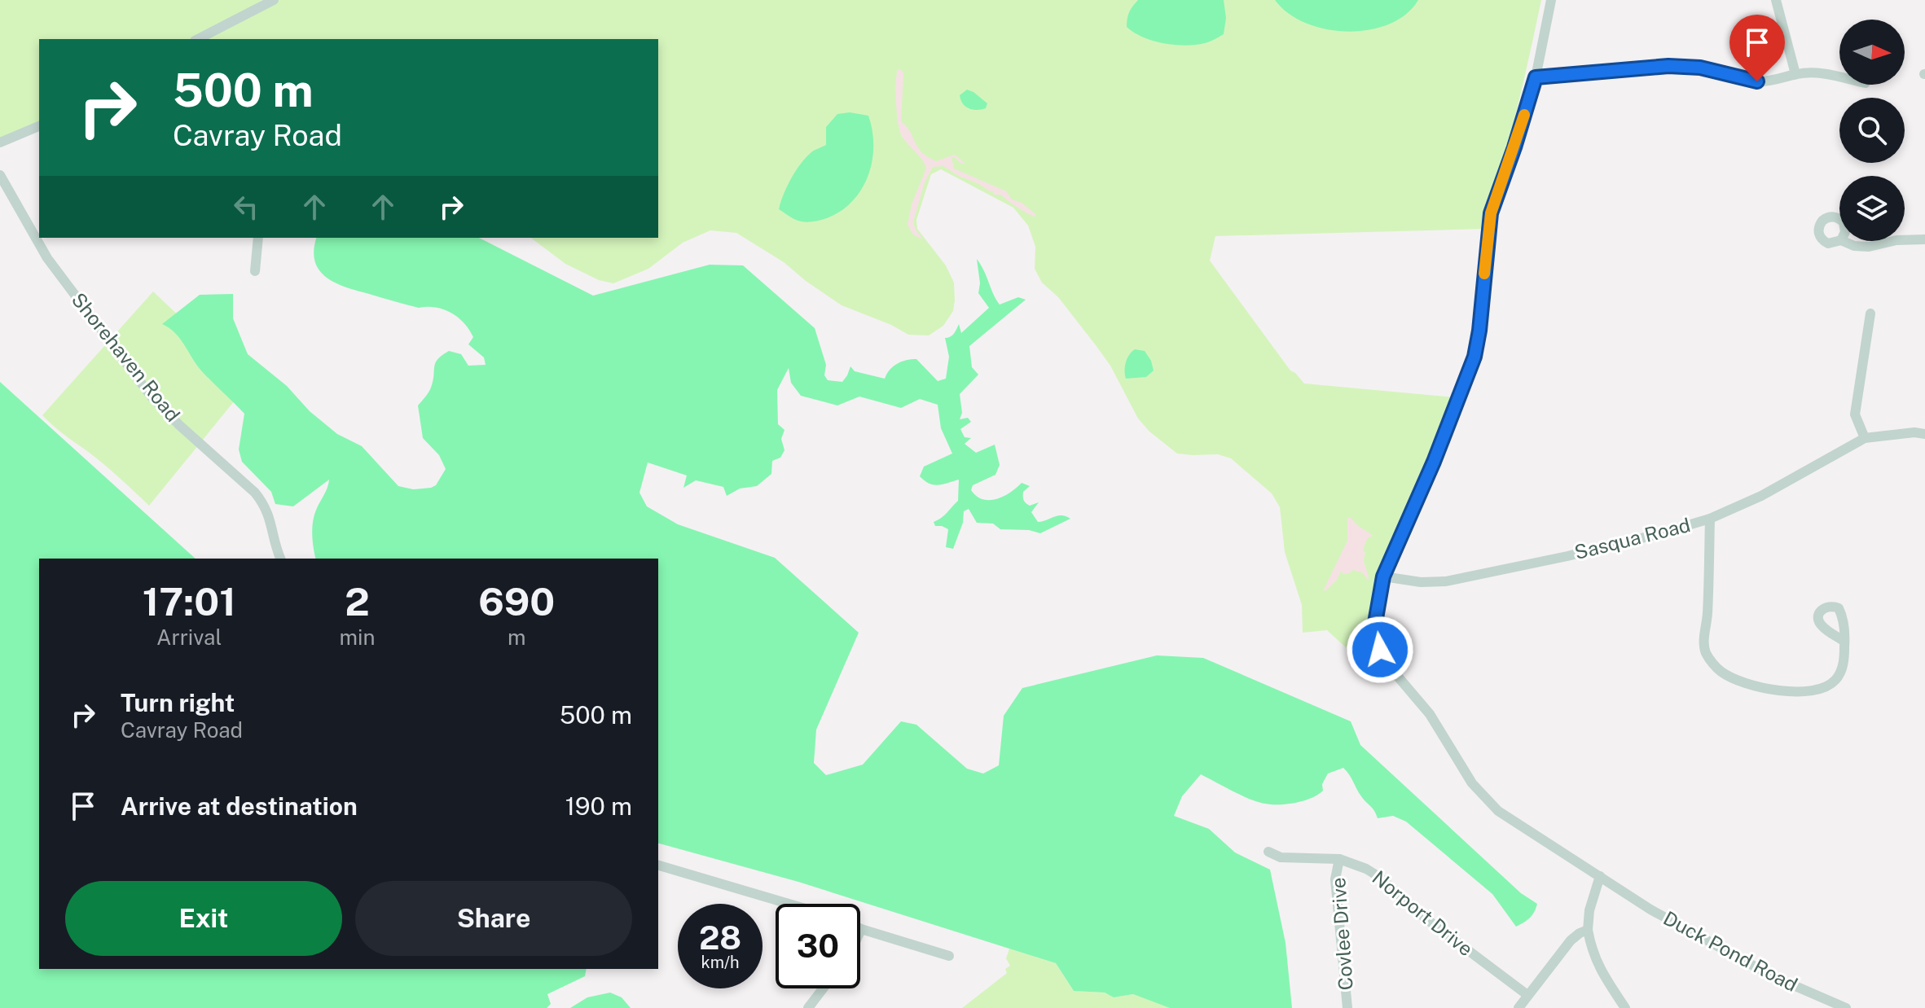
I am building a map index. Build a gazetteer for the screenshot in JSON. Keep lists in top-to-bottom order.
{
  "streets": {
    "street": [
      "Shorehaven Road",
      "Sasqua Road",
      "Norport Drive",
      "Covlee Drive",
      "Duck Pond Road"
    ]
  },
  "crossings": [
    ["Sasqua Road", "Duck Pond Road"],
    ["Norport Drive", "Covlee Drive"]
  ],
  "north": "right",
  "page": {
    "turn": ["500 m", "Cavray Road"],
    "eta": [
      "17:01",
      "Arrival",
      "2",
      "min",
      "690",
      "m"
    ],
    "list": [
      {
        "name": "Turn right",
        "note": "Cavray Road",
        "value": "500 m"
      },
      {
        "name": "Arrive at destination",
        "value": "190 m"
      }
    ],
    "buttons": ["Exit", "Share"],
    "speed": "28 km/h",
    "limit": "30"
  }
}
